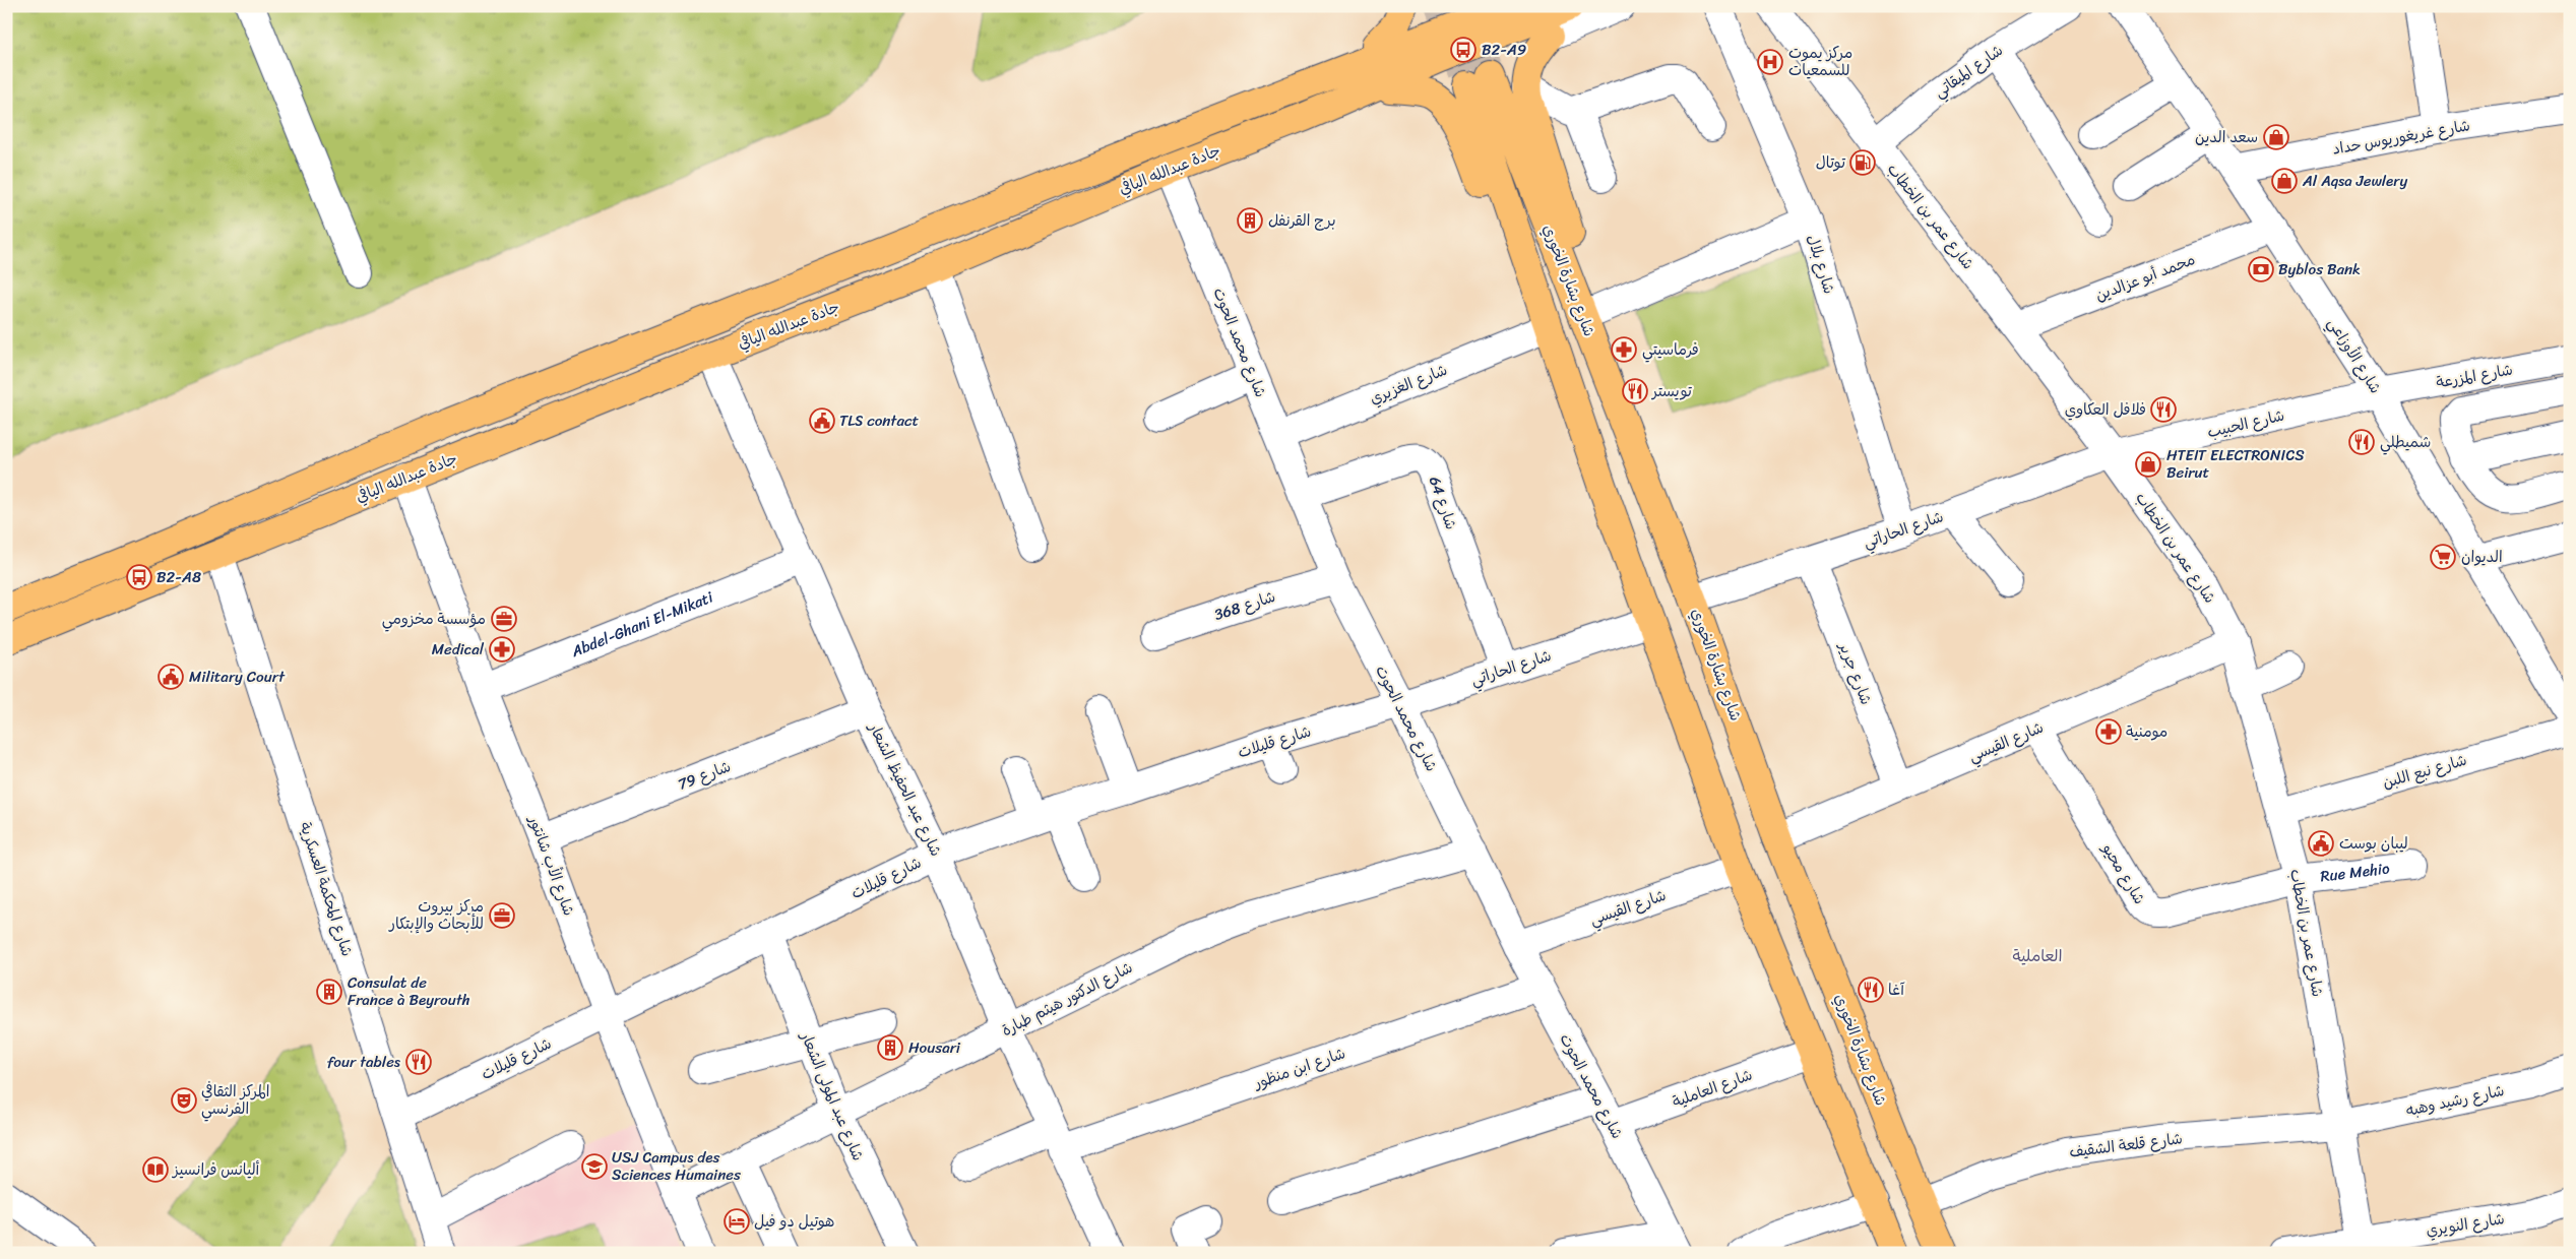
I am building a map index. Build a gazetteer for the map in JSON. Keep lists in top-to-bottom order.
{
  "streets": {
    "main road": ["جادة عبدالله اليافي", "شارع بشارة الخوري"],
    "street": [
      "شارع الميقاتي",
      "شارع غريغوريوس حداد",
      "شارع عمر بن الخطاب",
      "شارع بلال",
      "محمد أبو عزالدين",
      "شارع محمد الحوت",
      "شارع الأوزاعي",
      "شارع المزرعة",
      "شارع الغزيري",
      "شارع الحبيب",
      "شارع 64",
      "شارع الحاراتي",
      "شارع 368",
      "Abdel-Ghani El-Mikati",
      "شارع جرير",
      "شارع قليلات",
      "شارع القيسي",
      "شارع نبع اللبن",
      "شارع 79",
      "شارع عبد الحفيظ الشعار",
      "شارع الأب شانتور",
      "Rue Mehio",
      "شارع محيو",
      "شارع المحكمة العسكرية",
      "شارع الدكتور هيثم طبارة",
      "شارع ابن منظور",
      "شارع العاملية",
      "شارع عبد المولى الشعار",
      "شارع رشيد وهبه",
      "شارع قلعة الشقيف",
      "شارع النويري"
    ]
  },
  "crossings": [
    ["شارع الميقاتي", "شارع عمر بن الخطاب"],
    ["شارع غريغوريوس حداد", "شارع الأوزاعي"],
    ["جادة عبدالله اليافي", "شارع محمد الحوت"],
    ["جادة عبدالله اليافي", "شارع عبد الحفيظ الشعار"],
    ["جادة عبدالله اليافي", "شارع الأب شانتور"],
    ["جادة عبدالله اليافي", "شارع المحكمة العسكرية"],
    ["شارع عمر بن الخطاب", "محمد أبو عزالدين"],
    ["شارع عمر بن الخطاب", "شارع الحبيب"],
    ["شارع عمر بن الخطاب", "شارع الحاراتي"],
    ["شارع عمر بن الخطاب", "شارع القيسي"],
    ["شارع عمر بن الخطاب", "شارع نبع اللبن"],
    ["شارع عمر بن الخطاب", "Rue Mehio"],
    ["شارع عمر بن الخطاب", "شارع محيو"],
    ["شارع عمر بن الخطاب", "شارع رشيد وهبه"],
    ["شارع عمر بن الخطاب", "شارع قلعة الشقيف"],
    ["شارع عمر بن الخطاب", "شارع النويري"],
    ["شارع بلال", "شارع الحاراتي"],
    ["محمد أبو عزالدين", "شارع الأوزاعي"],
    ["شارع بشارة الخوري", "شارع الحاراتي"],
    ["شارع بشارة الخوري", "شارع القيسي"],
    ["شارع بشارة الخوري", "شارع العاملية"],
    ["شارع بشارة الخوري", "شارع قلعة الشقيف"],
    ["شارع محمد الحوت", "شارع الغزيري"],
    ["شارع محمد الحوت", "شارع 64"],
    ["شارع محمد الحوت", "شارع الحاراتي"],
    ["شارع محمد الحوت", "شارع 368"],
    ["شارع محمد الحوت", "شارع قليلات"],
    ["شارع محمد الحوت", "شارع القيسي"],
    ["شارع محمد الحوت", "شارع الدكتور هيثم طبارة"],
    ["شارع محمد الحوت", "شارع ابن منظور"],
    ["شارع محمد الحوت", "شارع العاملية"],
    ["شارع الأوزاعي", "شارع المزرعة"],
    ["شارع الأوزاعي", "شارع الحبيب"],
    ["شارع المزرعة", "شارع الحبيب"],
    ["شارع الحبيب", "شارع الحاراتي"],
    ["شارع 64", "شارع الحاراتي"],
    ["شارع الحاراتي", "شارع جرير"],
    ["شارع الحاراتي", "شارع قليلات"],
    ["Abdel-Ghani El-Mikati", "شارع عبد الحفيظ الشعار"],
    ["Abdel-Ghani El-Mikati", "شارع الأب شانتور"],
    ["شارع جرير", "شارع القيسي"],
    ["شارع قليلات", "شارع عبد الحفيظ الشعار"],
    ["شارع قليلات", "شارع الأب شانتور"],
    ["شارع قليلات", "شارع المحكمة العسكرية"],
    ["شارع قليلات", "شارع عبد المولى الشعار"],
    ["شارع القيسي", "شارع محيو"],
    ["شارع 79", "شارع عبد الحفيظ الشعار"],
    ["شارع 79", "شارع الأب شانتور"],
    ["شارع عبد الحفيظ الشعار", "شارع الدكتور هيثم طبارة"],
    ["شارع عبد الحفيظ الشعار", "شارع ابن منظور"],
    ["شارع الأب شانتور", "شارع الدكتور هيثم طبارة"],
    ["Rue Mehio", "شارع محيو"],
    ["شارع الدكتور هيثم طبارة", "شارع عبد المولى الشعار"],
    ["شارع رشيد وهبه", "شارع قلعة الشقيف"]
  ],
  "districts": ["العاملية"],
  "places": {
    "bus stop": ["B2-A9", "B2-A8"],
    "hospital": ["مركز يموت للسمعيات"],
    "shop": ["سعد الدين", "Al Aqsa Jewlery", "HTEIT ELECTRONICS Beirut"],
    "fuel station": ["توتال"],
    "building": ["برج القرنفل", "Consulat de France à Beyrouth", "Housari"],
    "bank": ["Byblos Bank"],
    "pharmacy": ["فرماسيتي", "Medical", "مومنية"],
    "restaurant": [
      "تويستر",
      "فلافل العكاوي",
      "شميطلي",
      "آغا",
      "four tables"
    ],
    "public building": ["TLS contact", "Military Court", "ليبان بوست"],
    "supermarket": ["الديوان"],
    "office": ["مؤسسة مخزومي", "مركز بيروت للأبحاث والإبتكار"],
    "theatre": ["المركز الثقافي الفرنسي"],
    "school or university": ["USJ Campus des Sciences Humaines"],
    "library": ["أليانس فرانسيز"],
    "hotel": ["هوتيل دو فيل"]
  }
}
